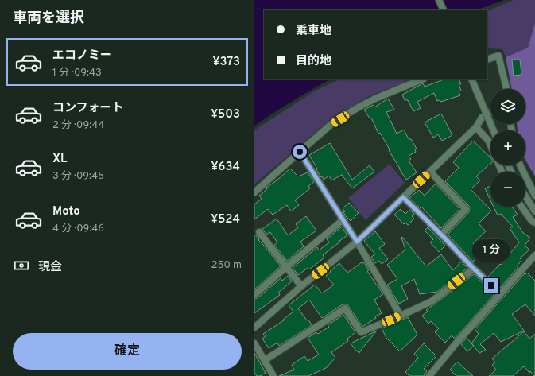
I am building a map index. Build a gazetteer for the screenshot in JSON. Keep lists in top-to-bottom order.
{
  "page": {
    "heading": "車両を選択",
    "banner": ["乗車地", "目的地"],
    "list": [
      {
        "name": "エコノミー",
        "note": "1 分 · 09:43",
        "value": "¥373"
      },
      {
        "name": "コンフォート",
        "note": "2 分 · 09:44",
        "value": "¥503"
      },
      {
        "name": "XL",
        "note": "3 分 · 09:45",
        "value": "¥634"
      },
      {
        "name": "Moto",
        "note": "4 分 · 09:46",
        "value": "¥524"
      }
    ],
    "map_buttons": ["+", "−"],
    "bubble": "1 分",
    "pay": ["現金", "250 m"],
    "buttons": "確定"
  }
}
